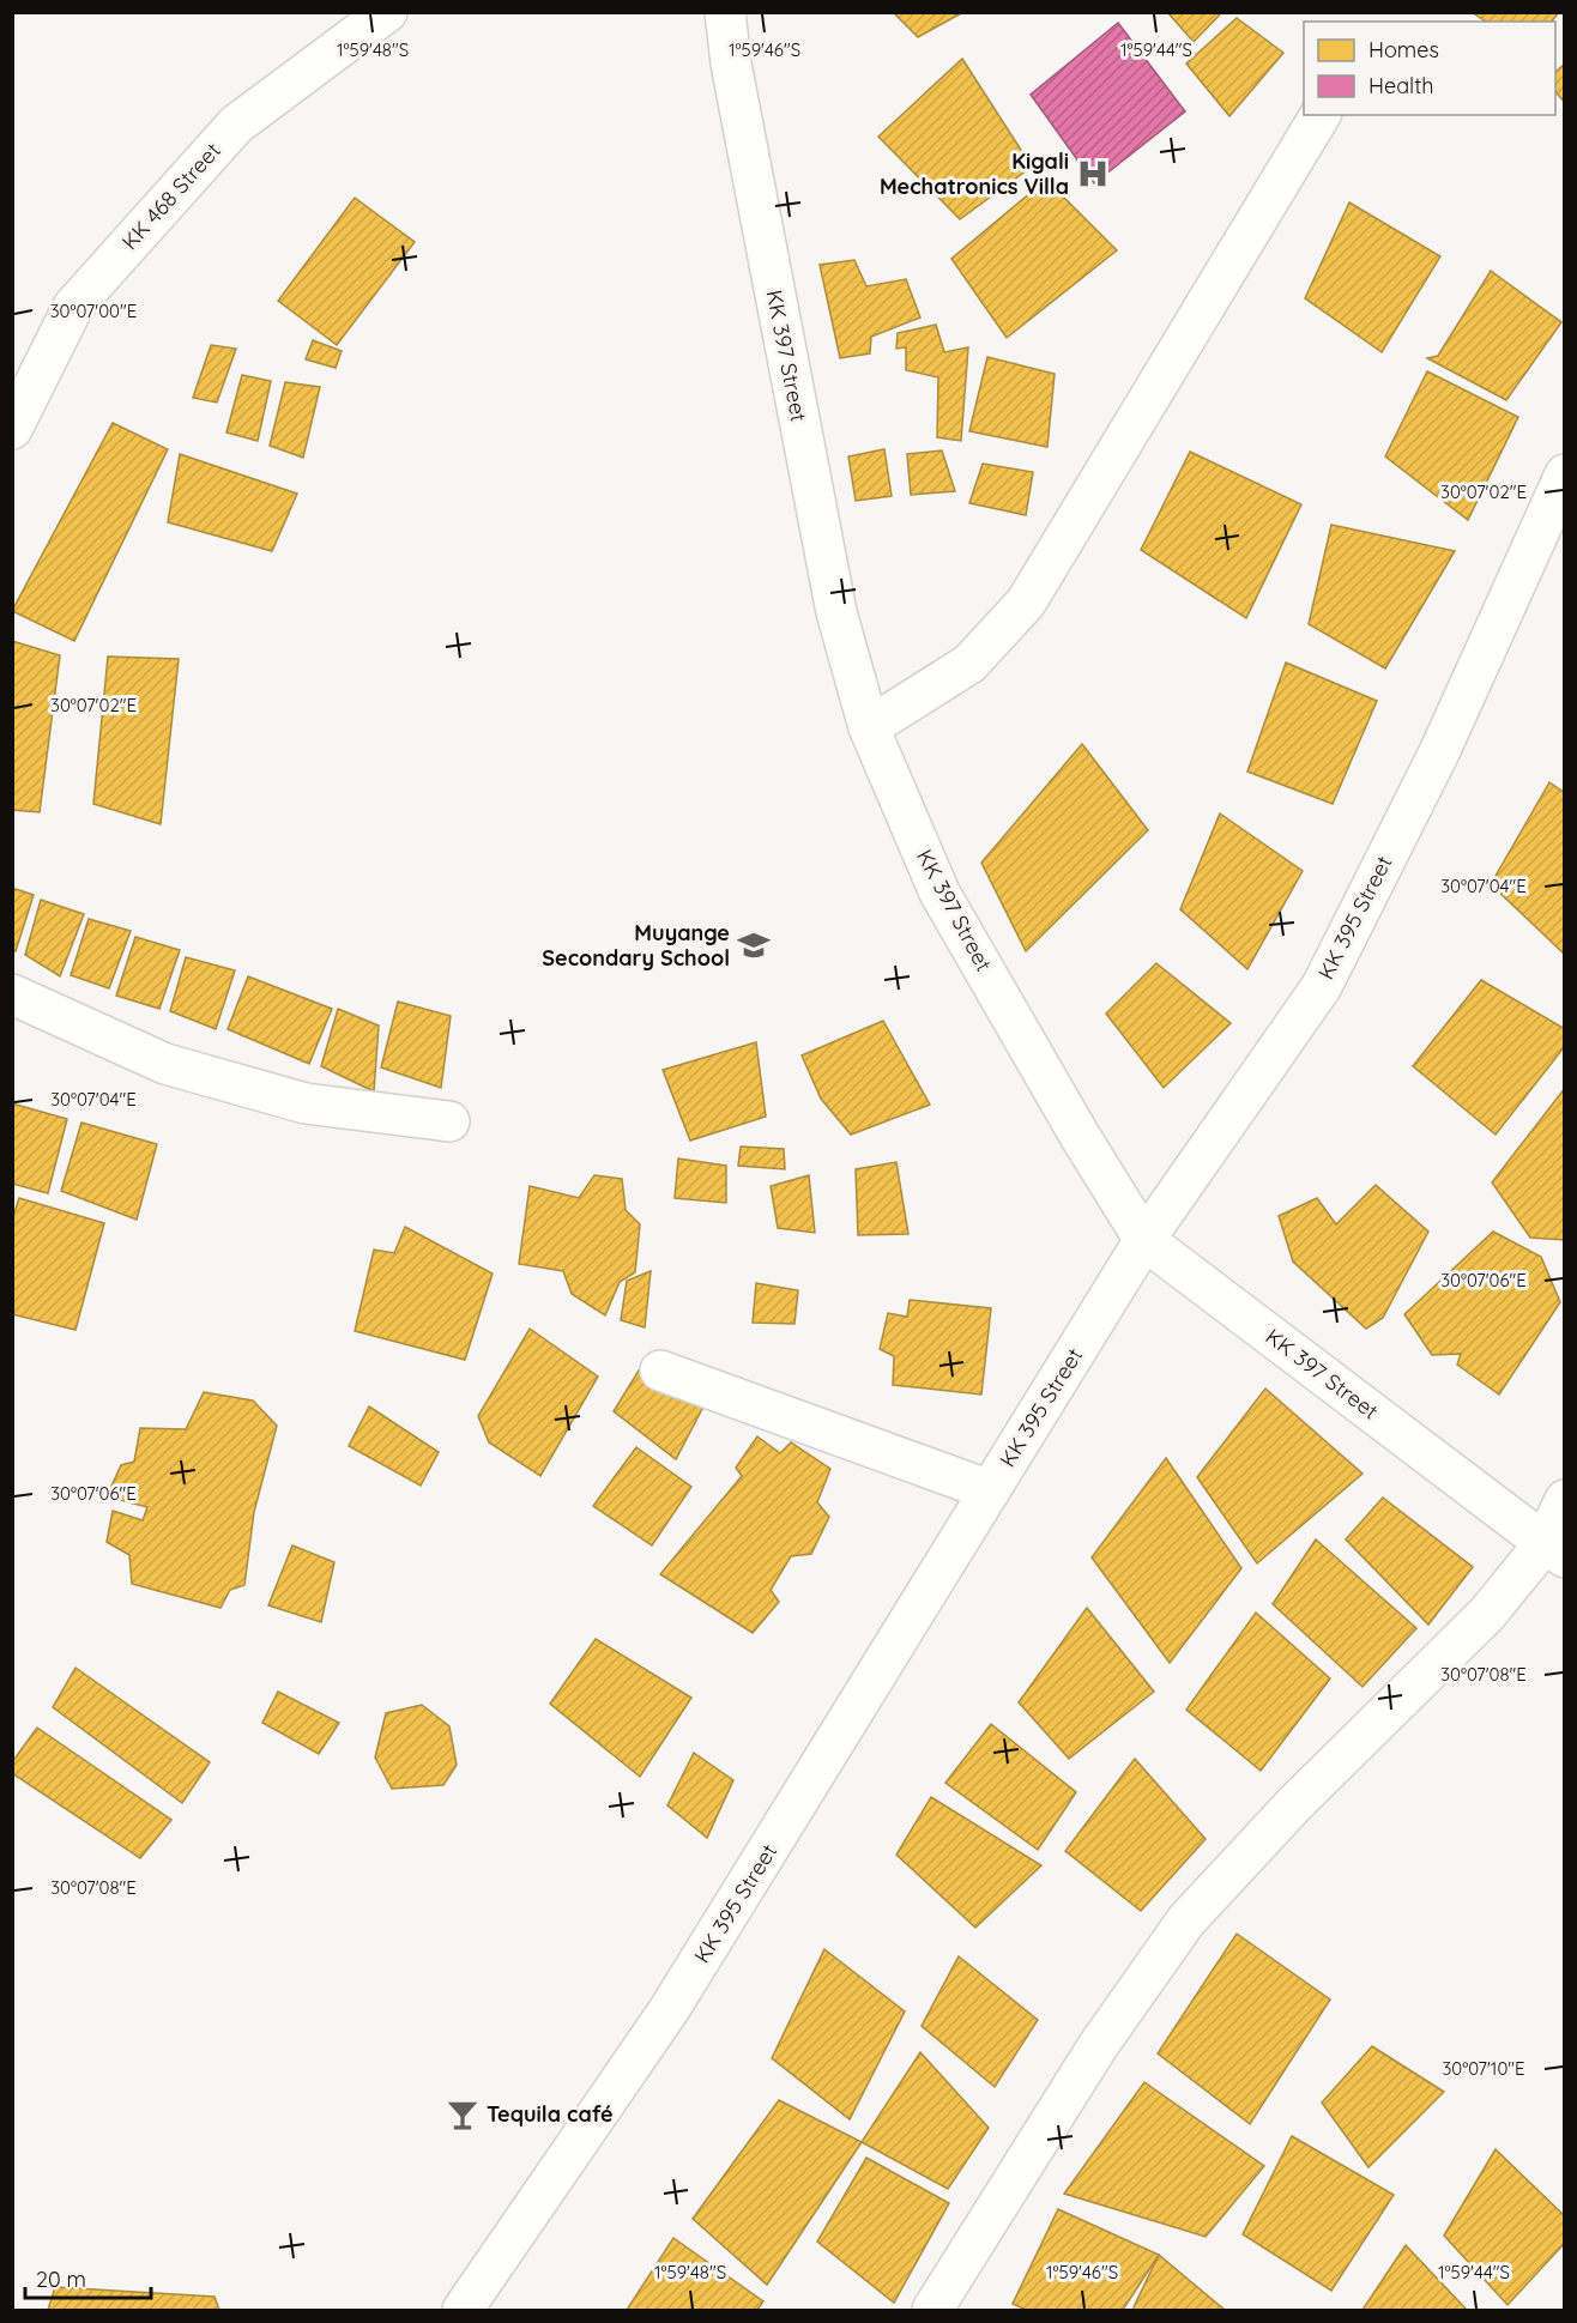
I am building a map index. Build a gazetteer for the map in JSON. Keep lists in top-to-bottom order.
{
  "streets": {
    "street": ["KK 468 Street", "KK 397 Street", "KK 395 Street"]
  },
  "crossings": [
    ["KK 397 Street", "KK 395 Street"]
  ],
  "places": {
    "hospital": ["Kigali Mechatronics Villa"],
    "school or university": ["Muyange Secondary School"],
    "bar": ["Tequila café"]
  },
  "legend": ["Homes", "Health"],
  "scale_bar": "20 m",
  "coordinates": [
    "1°59'48\"S",
    "1°59'46\"S",
    "1°59'44\"S",
    "30°07'00\"E",
    "30°07'02\"E",
    "30°07'04\"E",
    "30°07'06\"E",
    "30°07'08\"E",
    "30°07'10\"E"
  ]
}
